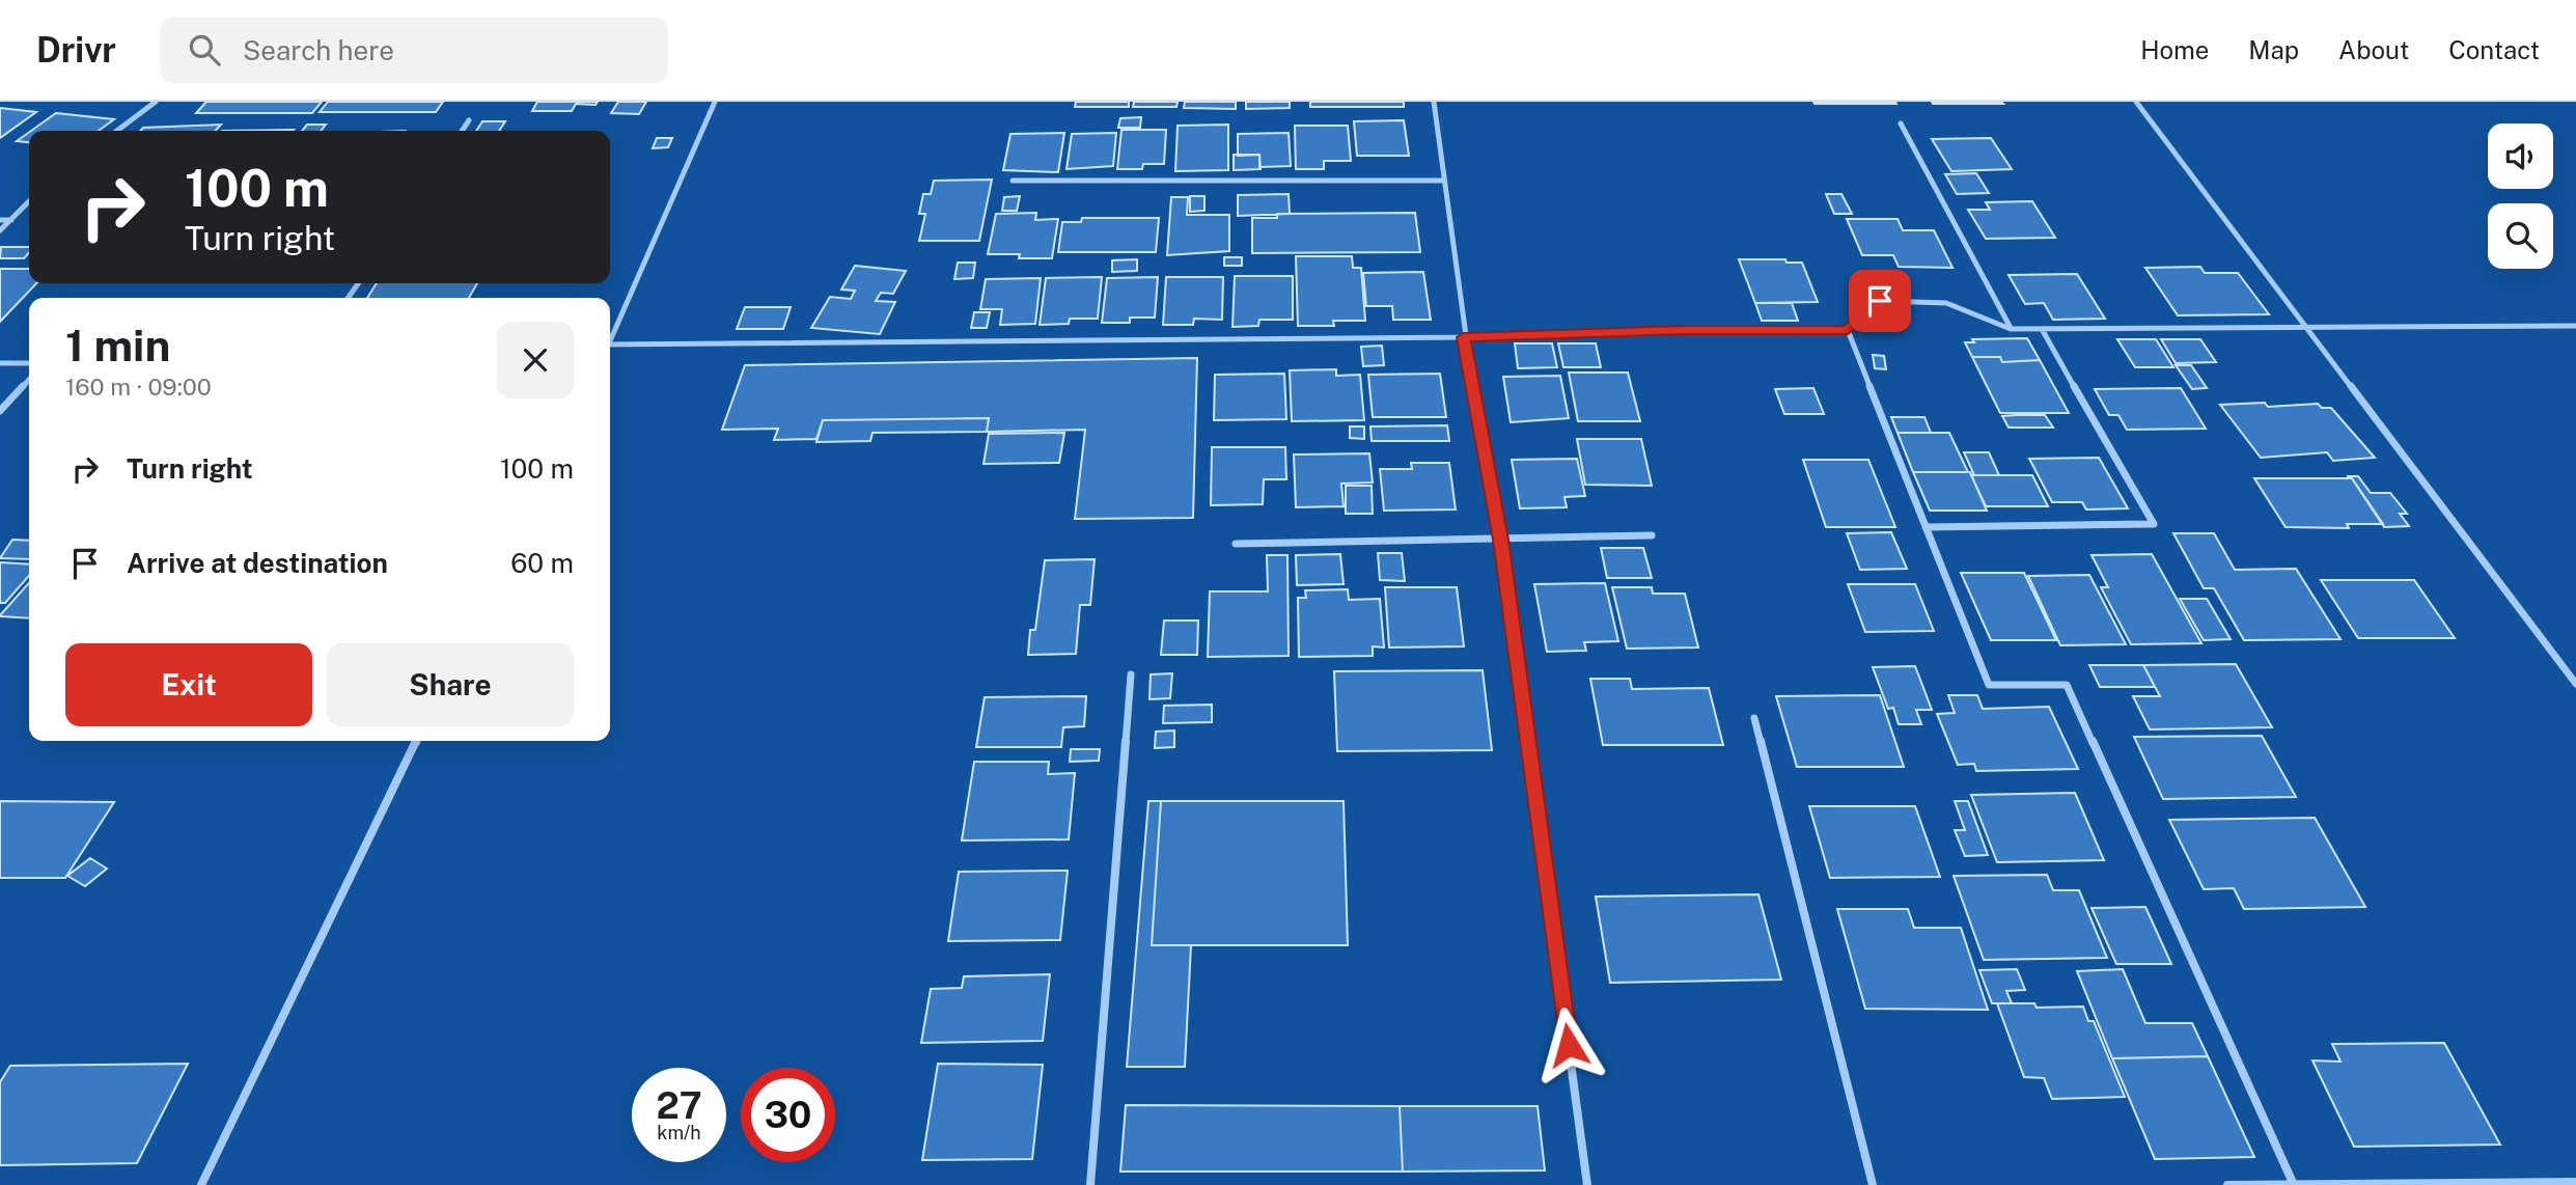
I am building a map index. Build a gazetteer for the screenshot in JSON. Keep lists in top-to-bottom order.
{
  "page": {
    "header": "Drivr",
    "search": "Search here",
    "nav": [
      "Home",
      "Map",
      "About",
      "Contact"
    ],
    "turn": ["100 m", "Turn right"],
    "heading": ["1 min", "160 m · 09:00"],
    "list": [
      {
        "name": "Turn right",
        "value": "100 m"
      },
      {
        "name": "Arrive at destination",
        "value": "60 m"
      }
    ],
    "buttons": ["Exit", "Share"],
    "speed": "27 km/h",
    "limit": "30"
  }
}
